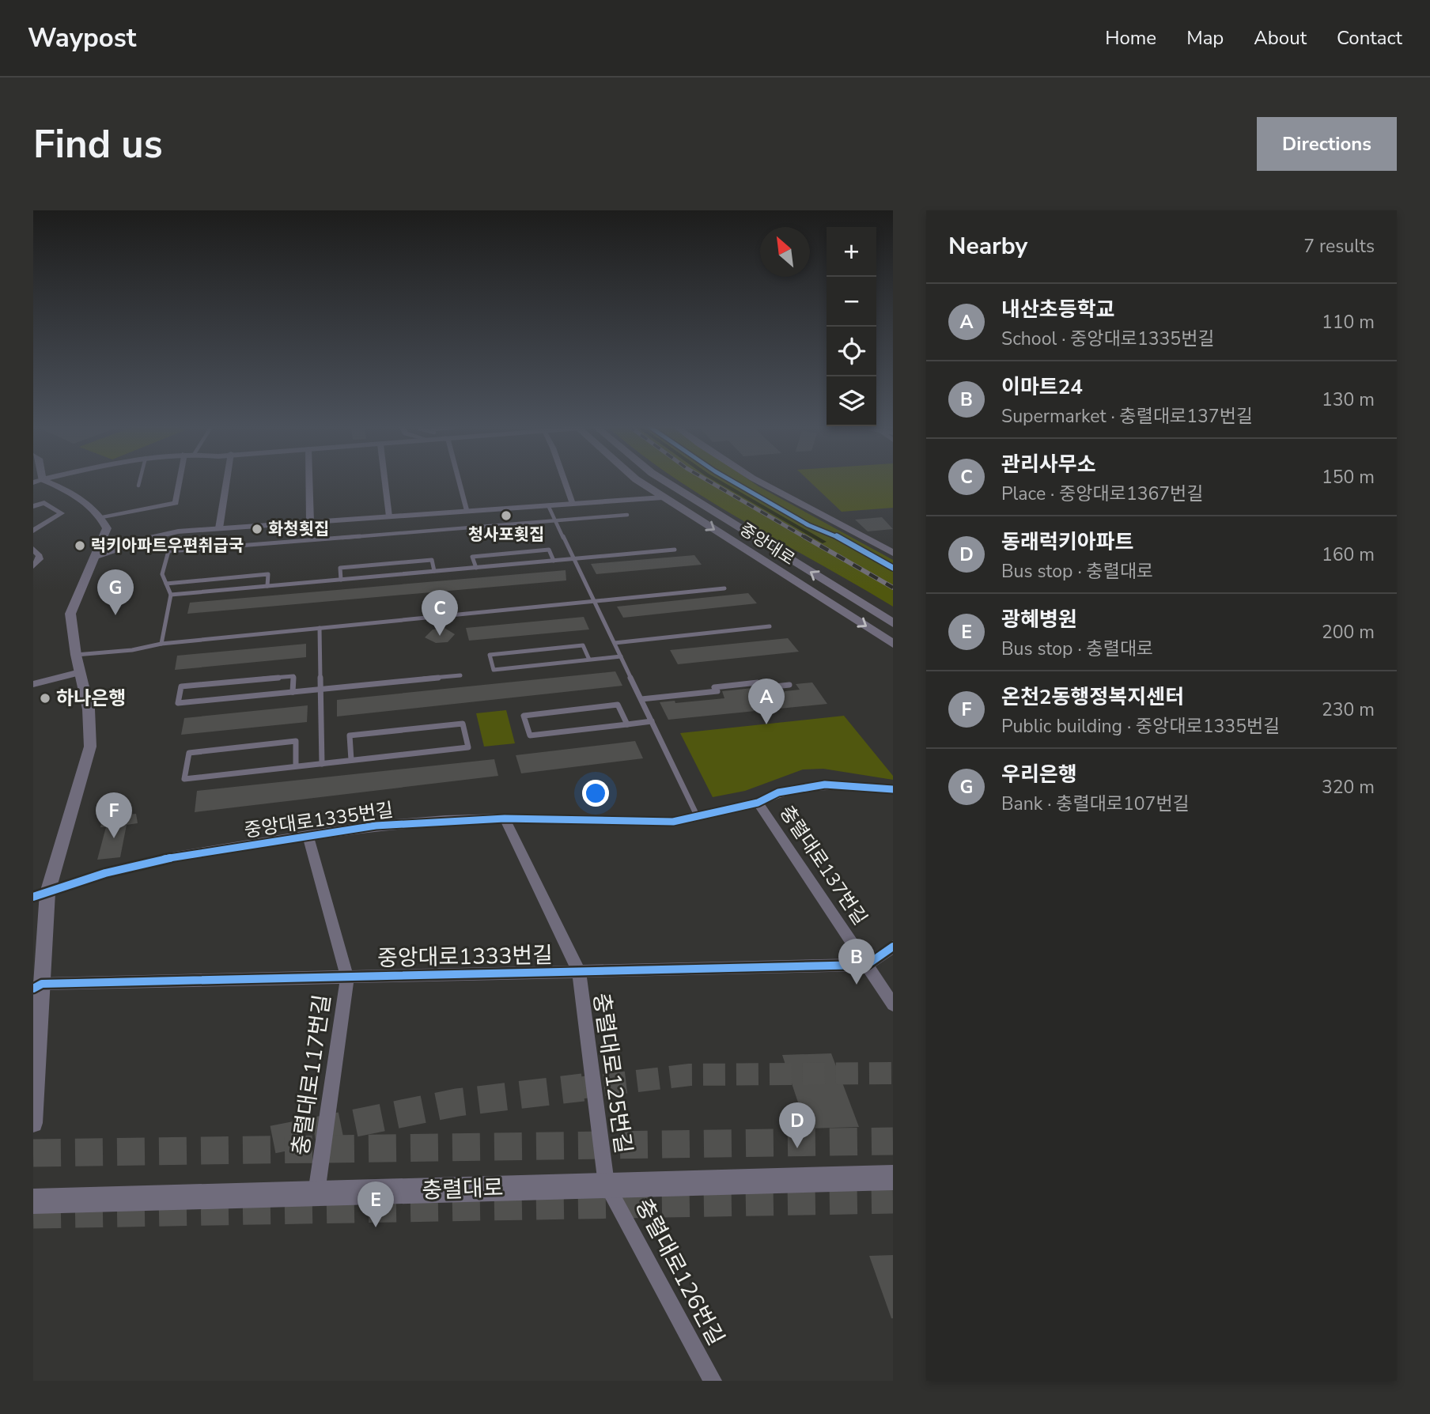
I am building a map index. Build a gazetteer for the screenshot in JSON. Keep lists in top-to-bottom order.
{
  "streets": {
    "main road": ["중앙대로", "충렬대로"],
    "street": [
      "중앙대로1335번길",
      "충렬대로137번길",
      "중앙대로1333번길",
      "충렬대로125번길",
      "충렬대로117번길",
      "충렬대로126번길"
    ]
  },
  "crossings": [
    ["중앙대로1335번길", "충렬대로137번길"],
    ["중앙대로1335번길", "충렬대로125번길"],
    ["중앙대로1335번길", "충렬대로117번길"],
    ["충렬대로137번길", "중앙대로1333번길"],
    ["중앙대로1333번길", "충렬대로125번길"],
    ["중앙대로1333번길", "충렬대로117번길"],
    ["충렬대로125번길", "충렬대로"],
    ["충렬대로125번길", "충렬대로126번길"],
    ["충렬대로117번길", "충렬대로"],
    ["충렬대로", "충렬대로126번길"]
  ],
  "places": [
    "청사포횟집",
    "화청횟집",
    "럭키아파트우편취급국",
    "하나은행"
  ],
  "north": "top left",
  "page": {
    "header": "Waypost",
    "nav": [
      "Home",
      "Map",
      "About",
      "Contact"
    ],
    "buttons": "Directions",
    "title": "Find us",
    "heading": ["Nearby", "7 results"],
    "map_buttons": ["+", "−"],
    "list": [
      {
        "mark": "A",
        "name": "내산초등학교",
        "note": "School · 중앙대로1335번길",
        "value": "110 m"
      },
      {
        "mark": "B",
        "name": "이마트24",
        "note": "Supermarket · 충렬대로137번길",
        "value": "130 m"
      },
      {
        "mark": "C",
        "name": "관리사무소",
        "note": "Place · 중앙대로1367번길",
        "value": "150 m"
      },
      {
        "mark": "D",
        "name": "동래럭키아파트",
        "note": "Bus stop · 충렬대로",
        "value": "160 m"
      },
      {
        "mark": "E",
        "name": "광혜병원",
        "note": "Bus stop · 충렬대로",
        "value": "200 m"
      },
      {
        "mark": "F",
        "name": "온천2동행정복지센터",
        "note": "Public building · 중앙대로1335번길",
        "value": "230 m"
      },
      {
        "mark": "G",
        "name": "우리은행",
        "note": "Bank · 충렬대로107번길",
        "value": "320 m"
      }
    ],
    "pins": [
      "G",
      "C",
      "A",
      "F",
      "B",
      "D",
      "E"
    ]
  }
}
